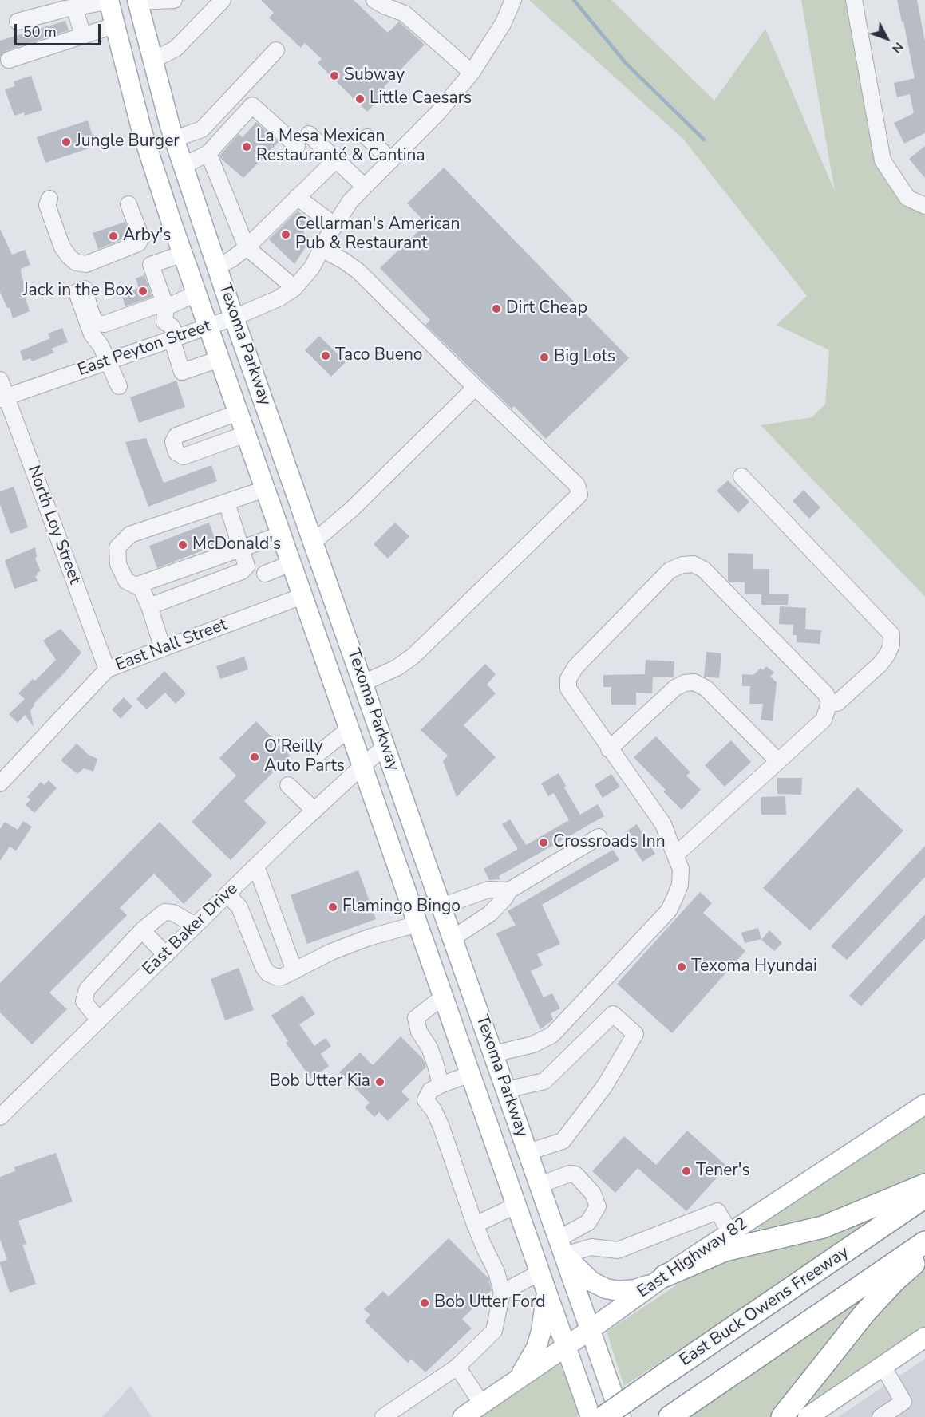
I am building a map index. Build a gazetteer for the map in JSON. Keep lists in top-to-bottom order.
{
  "streets": {
    "highway": ["East Buck Owens Freeway"],
    "main road": ["Texoma Parkway", "East Highway 82"],
    "street": [
      "East Peyton Street",
      "North Loy Street",
      "East Nall Street",
      "East Baker Drive"
    ]
  },
  "crossings": [
    ["Texoma Parkway", "East Peyton Street"],
    ["Texoma Parkway", "East Nall Street"],
    ["Texoma Parkway", "East Baker Drive"],
    ["Texoma Parkway", "East Highway 82"],
    ["East Peyton Street", "North Loy Street"],
    ["North Loy Street", "East Nall Street"]
  ],
  "places": [
    "Subway",
    "Little Caesars",
    "Jungle Burger",
    "La Mesa Mexican Restauranté & Cantina",
    "Cellarman's American Pub & Restaurant",
    "Arby's",
    "Jack in the Box",
    "Dirt Cheap",
    "Taco Bueno",
    "Big Lots",
    "McDonald's",
    "O'Reilly Auto Parts",
    "Crossroads Inn",
    "Flamingo Bingo",
    "Texoma Hyundai",
    "Bob Utter Kia",
    "Tener's",
    "Bob Utter Ford"
  ],
  "scale_bar": "50 m",
  "north": "bottom right"
}
